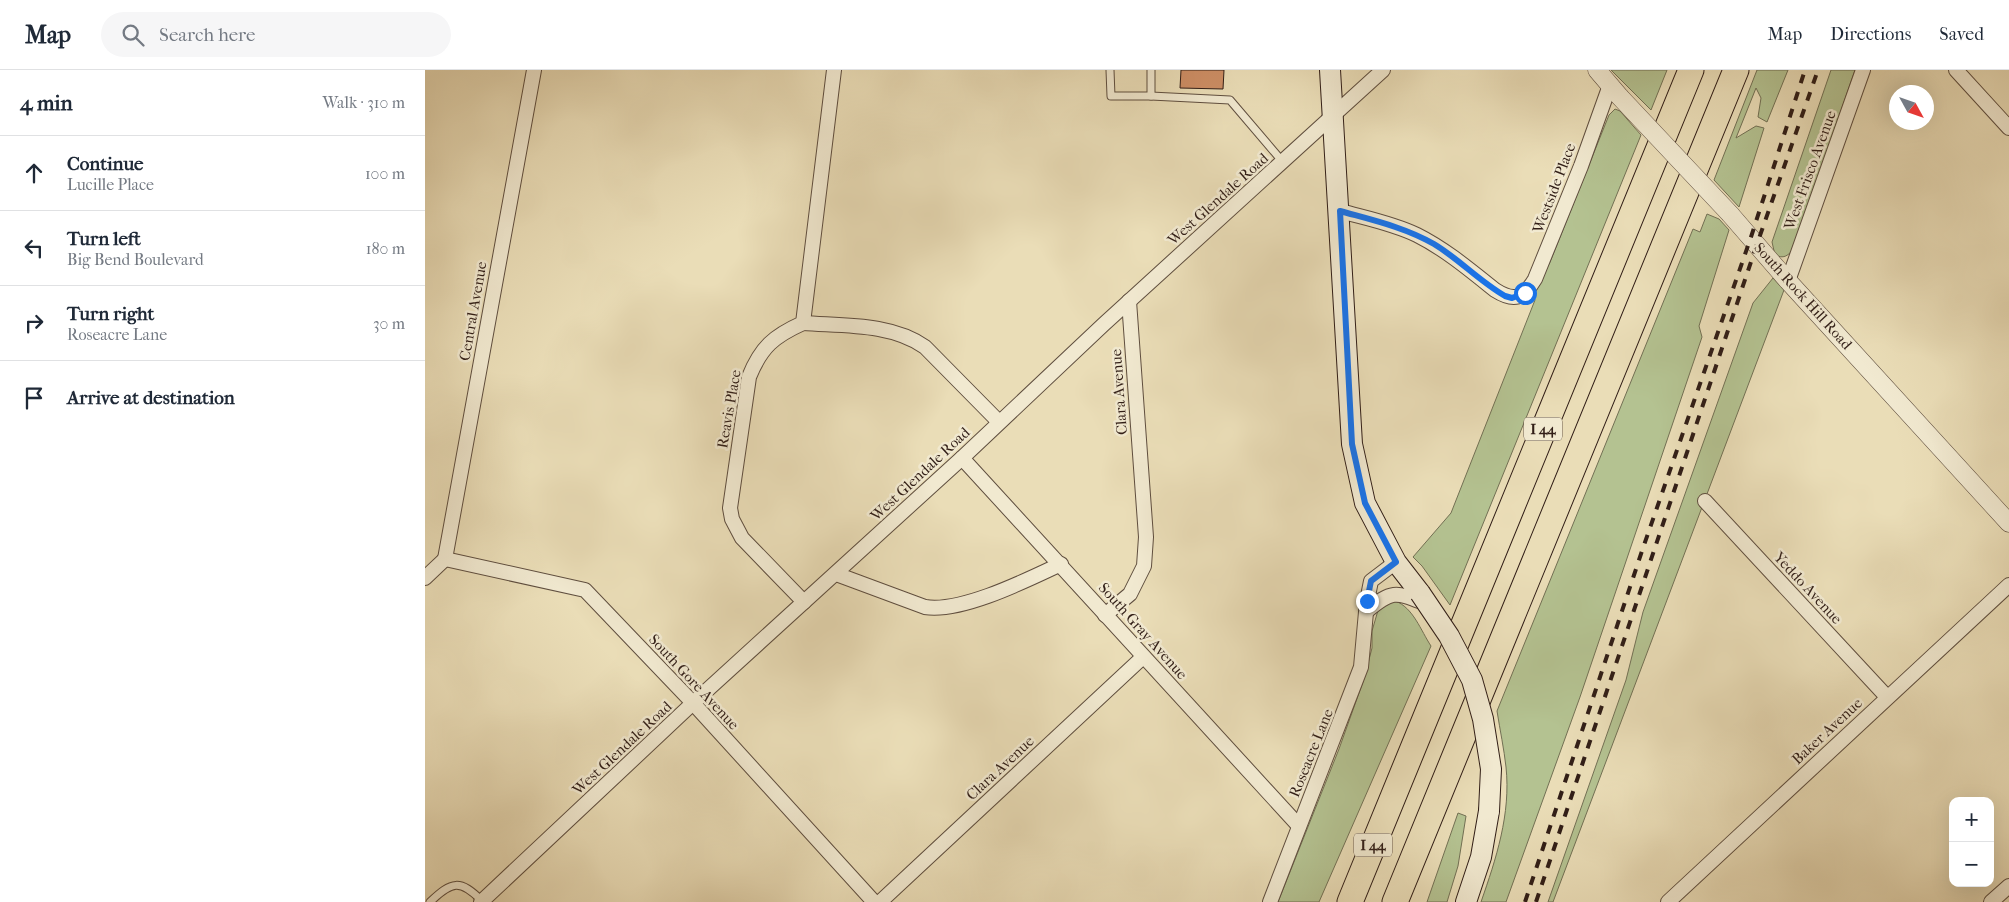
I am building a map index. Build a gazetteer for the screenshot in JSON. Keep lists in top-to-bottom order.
{
  "streets": {
    "highway": ["I 44"],
    "street": [
      "West Frisco Avenue",
      "Westside Place",
      "West Glendale Road",
      "South Rock Hill Road",
      "Central Avenue",
      "Clara Avenue",
      "Reavis Place",
      "Yeddo Avenue",
      "South Gray Avenue",
      "South Gore Avenue",
      "Baker Avenue",
      "Roseacre Lane"
    ]
  },
  "crossings": [
    ["West Frisco Avenue", "South Rock Hill Road"],
    ["Westside Place", "South Rock Hill Road"],
    ["West Glendale Road", "Clara Avenue"],
    ["West Glendale Road", "Reavis Place"],
    ["West Glendale Road", "South Gray Avenue"],
    ["West Glendale Road", "South Gore Avenue"],
    ["Central Avenue", "South Gore Avenue"],
    ["Clara Avenue", "South Gray Avenue"],
    ["Yeddo Avenue", "Baker Avenue"],
    ["South Gray Avenue", "Roseacre Lane"]
  ],
  "north": "bottom right",
  "page": {
    "header": "Map",
    "search": "Search here",
    "nav": ["Map", "Directions", "Saved"],
    "heading": ["4 min", "Walk · 310 m"],
    "list": [
      ["Continue", "Lucille Place", "100 m"],
      ["Turn left", "Big Bend Boulevard", "180 m"],
      ["Turn right", "Roseacre Lane", "30 m"],
      "Arrive at destination"
    ],
    "map_buttons": ["+", "−"]
  }
}
